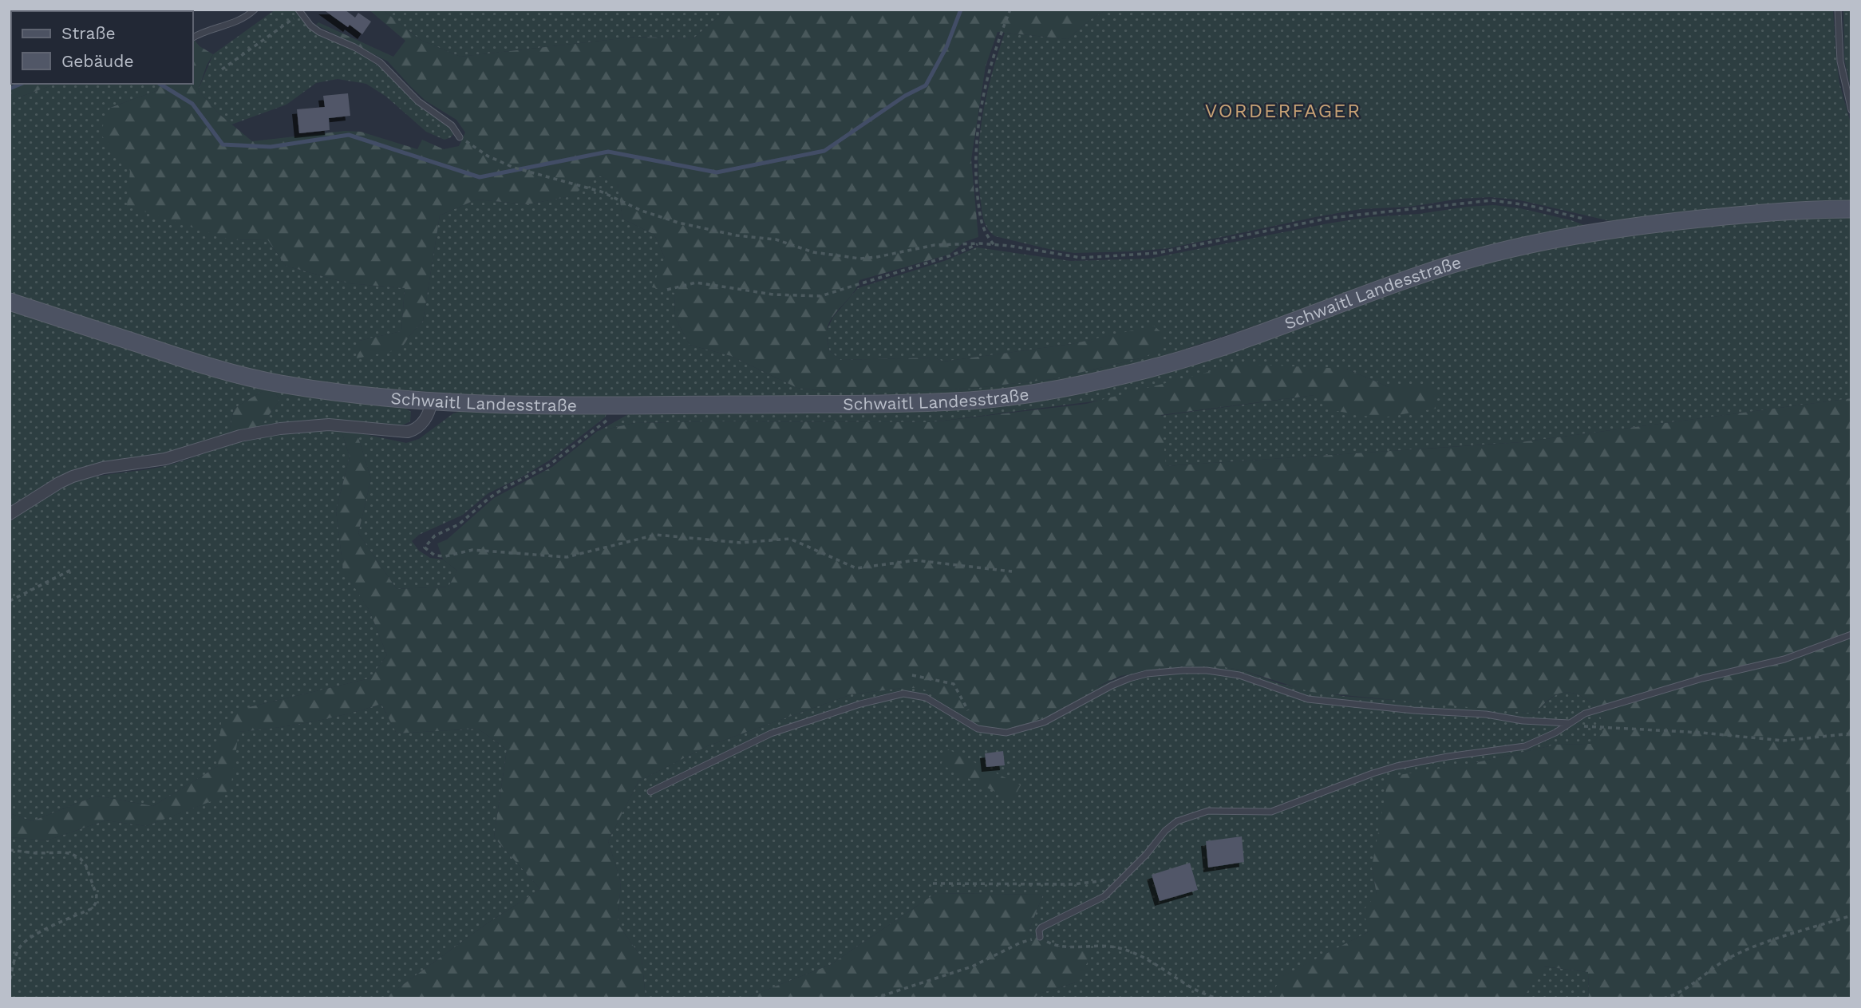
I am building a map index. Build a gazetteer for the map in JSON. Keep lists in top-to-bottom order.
{
  "streets": {
    "street": ["Schwaitl Landesstraße"]
  },
  "districts": ["VORDERFAGER"],
  "legend": ["Straße", "Gebäude"]
}
